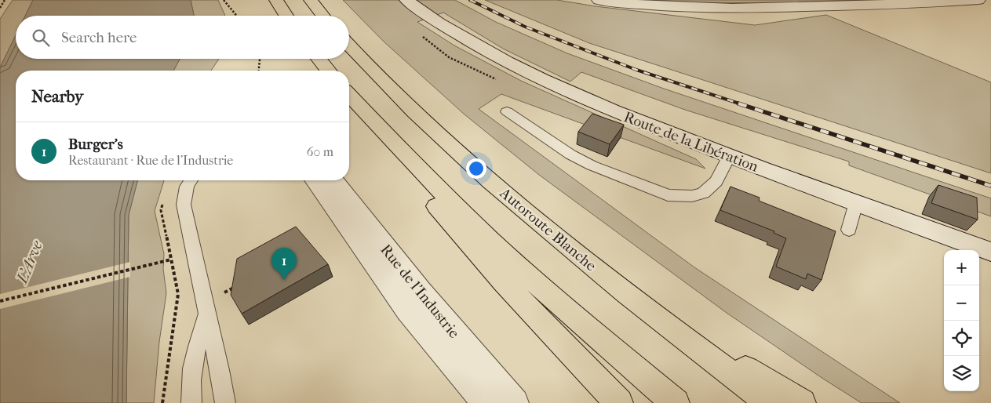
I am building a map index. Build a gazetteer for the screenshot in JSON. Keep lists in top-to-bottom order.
{
  "streets": {
    "highway": ["Autoroute Blanche"],
    "street": ["Route de la Libération", "Rue de l'Industrie"]
  },
  "water": ["L'Arve"],
  "page": {
    "search": "Search here",
    "heading": "Nearby",
    "list": [
      {
        "mark": "1",
        "name": "Burger's",
        "note": "Restaurant · Rue de l'Industrie",
        "value": "60 m"
      }
    ],
    "pins": "1",
    "map_buttons": ["+", "−"]
  }
}
